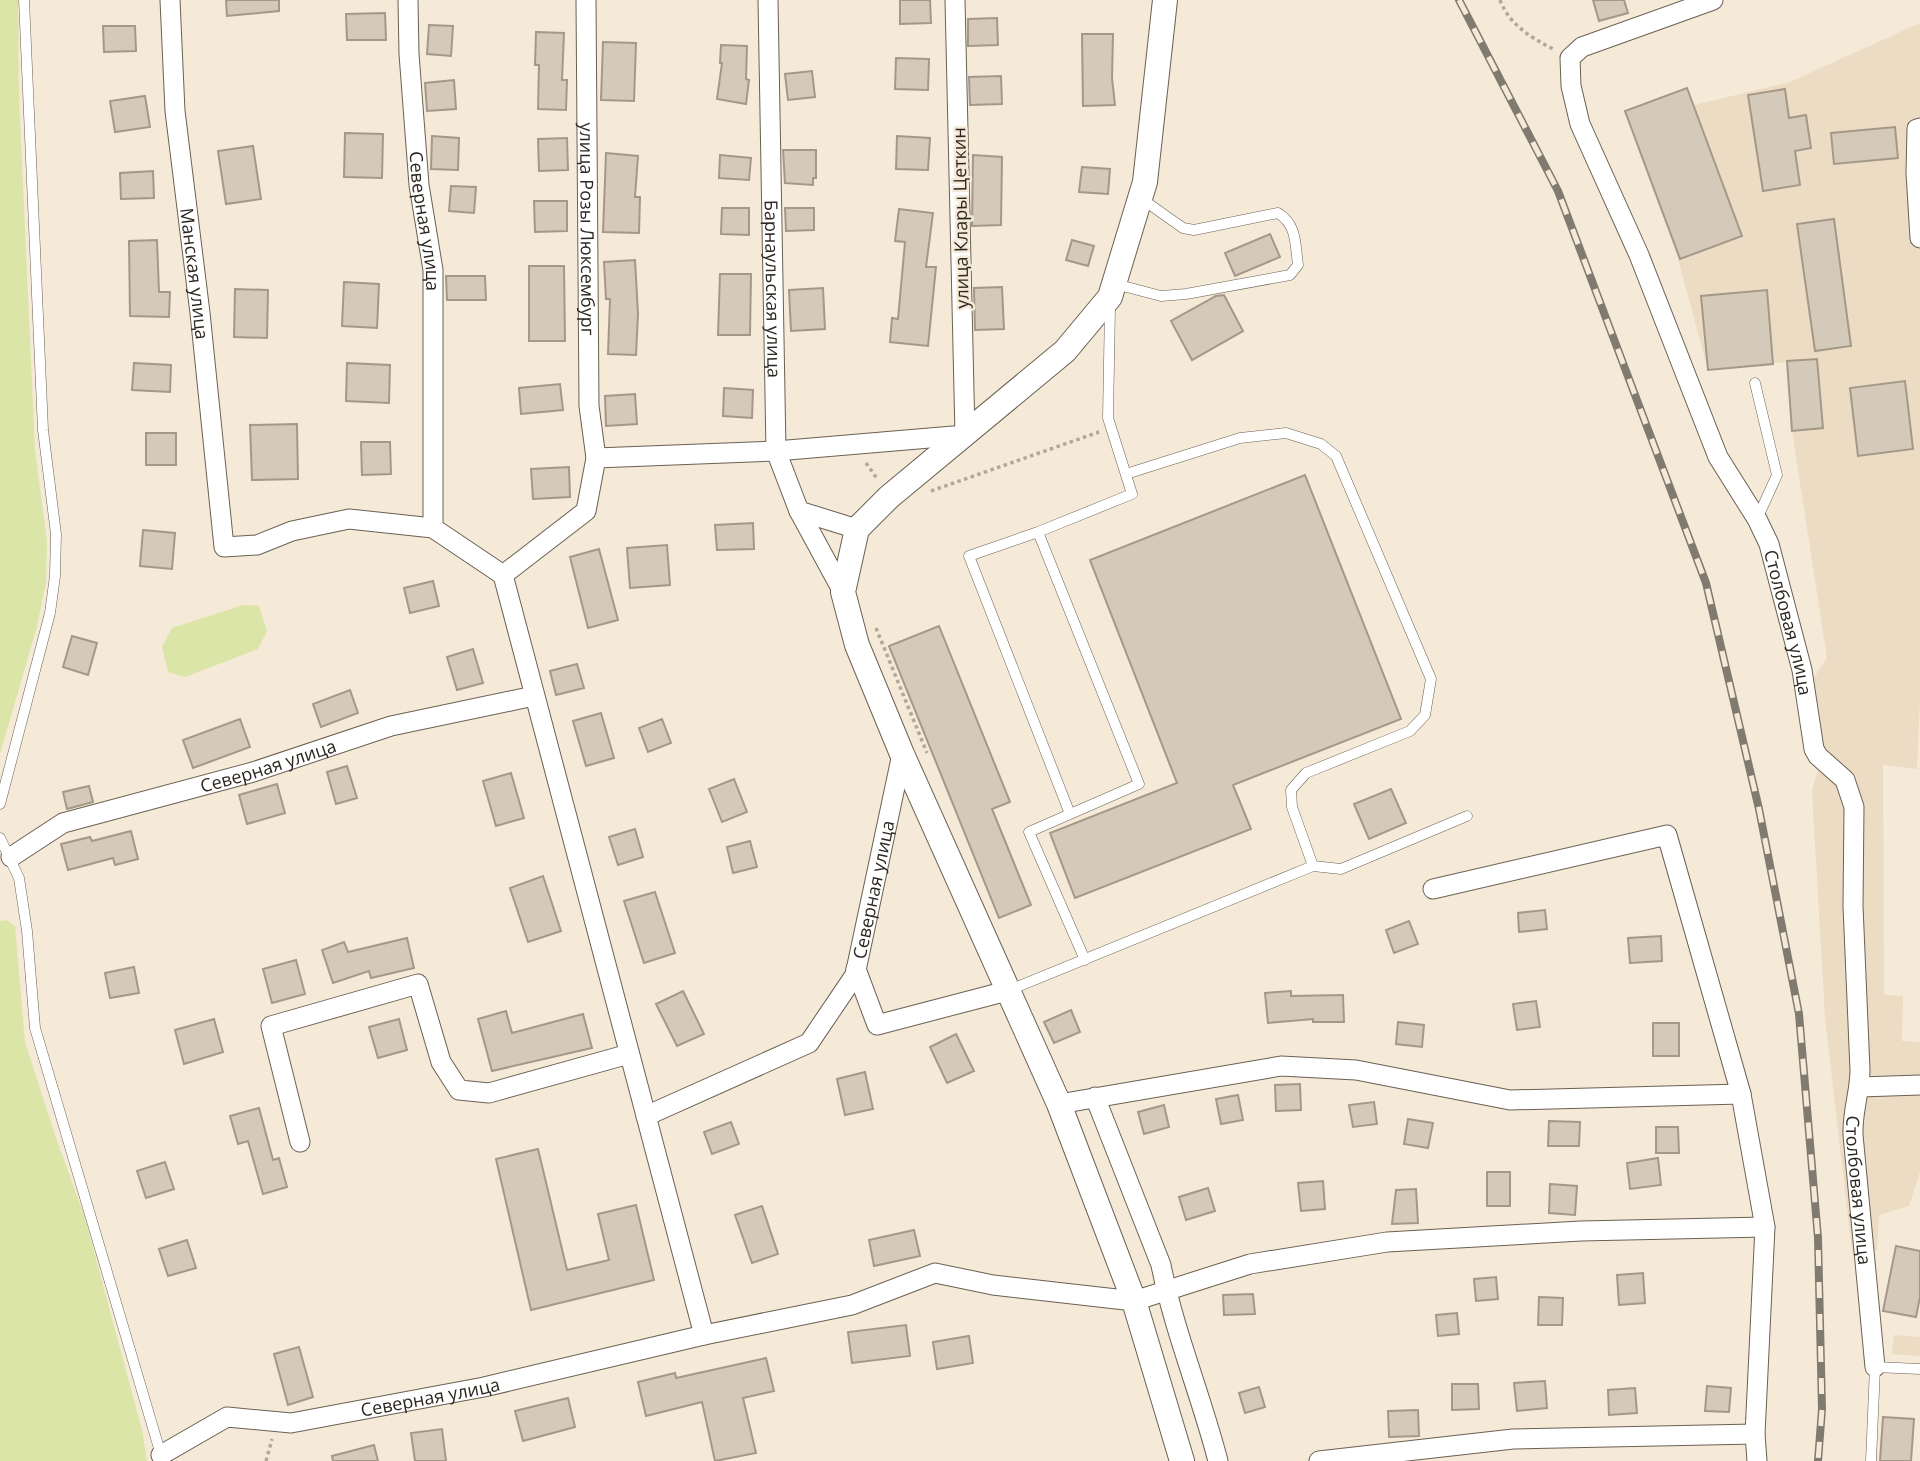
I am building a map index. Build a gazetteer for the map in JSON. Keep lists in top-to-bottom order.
{
  "streets": {
    "street": [
      "улица Клары Цеткин",
      "Северная улица",
      "улица Розы Люксембург",
      "Манская улица",
      "Барнаульская улица",
      "Столбовая улица"
    ]
  },
  "crossings": [
    ["Северная улица", "Манская улица"]
  ]
}
